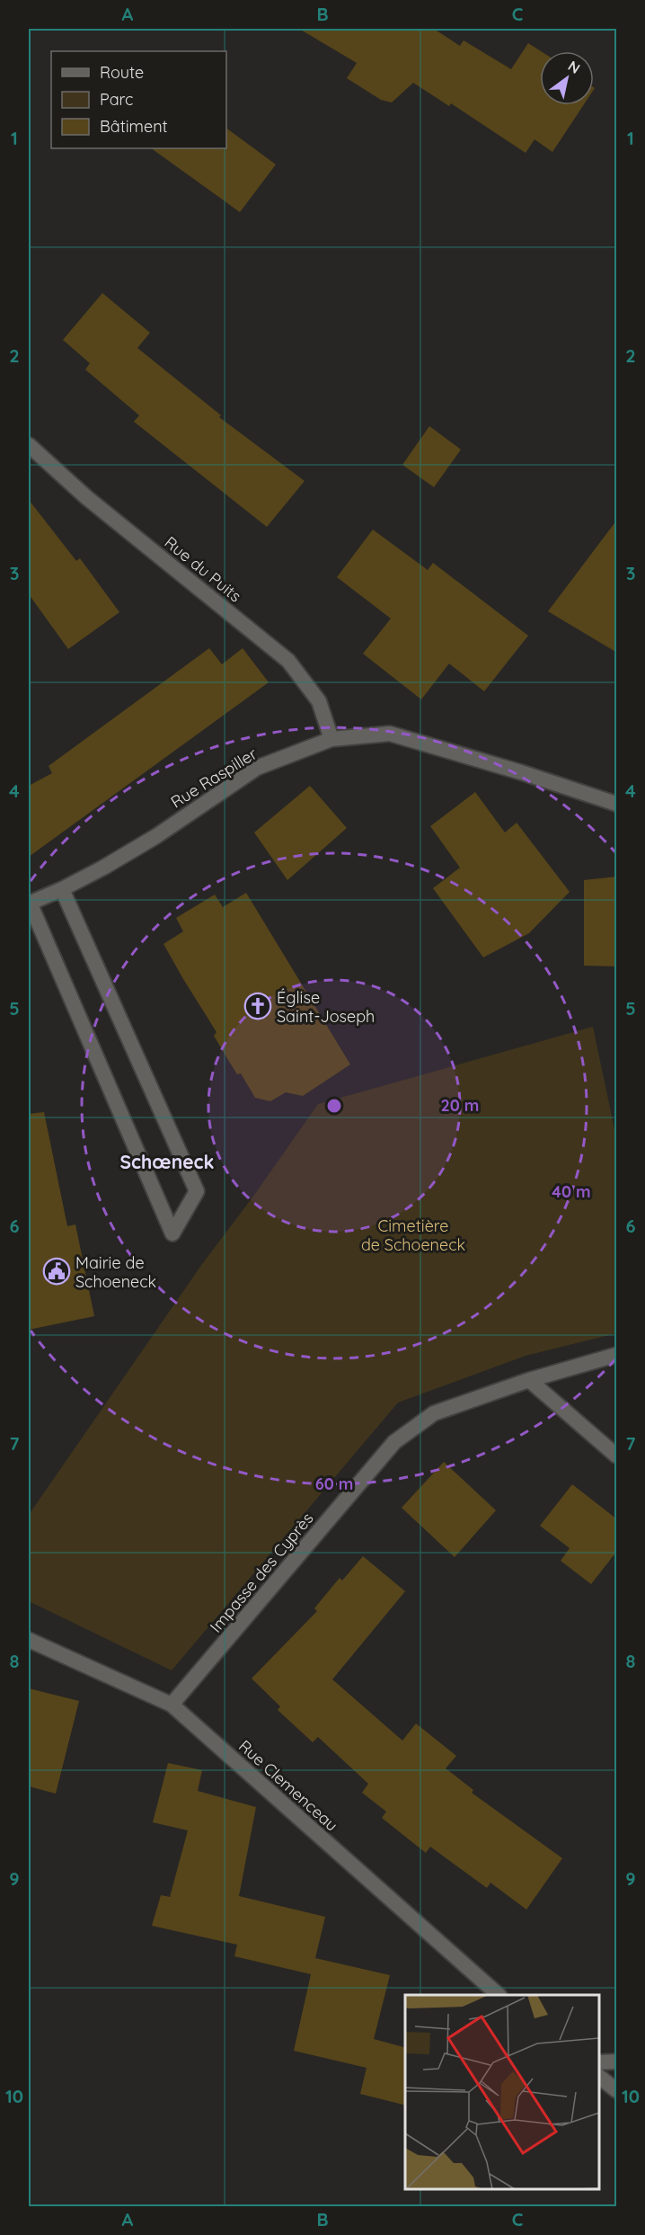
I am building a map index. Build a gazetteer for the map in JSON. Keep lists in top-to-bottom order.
{
  "streets": {
    "street": [
      "Rue du Puits",
      "Rue Raspiller",
      "Impasse des Cyprès",
      "Rue Clemenceau"
    ]
  },
  "crossings": [
    ["Rue du Puits", "Rue Raspiller"],
    ["Impasse des Cyprès", "Rue Clemenceau"]
  ],
  "districts": ["Schœneck"],
  "parks": ["Cimetière de Schoeneck"],
  "places": {
    "church": ["Église Saint-Joseph"],
    "public building": ["Mairie de Schoeneck"]
  },
  "legend": ["Route", "Parc", "Bâtiment"],
  "north": "top right",
  "grid": {
    "columns": ["A", "B", "C"],
    "rows": [
      "1",
      "2",
      "3",
      "4",
      "5",
      "6",
      "7",
      "8",
      "9",
      "10"
    ]
  },
  "rings": ["20 m", "40 m", "60 m"]
}
